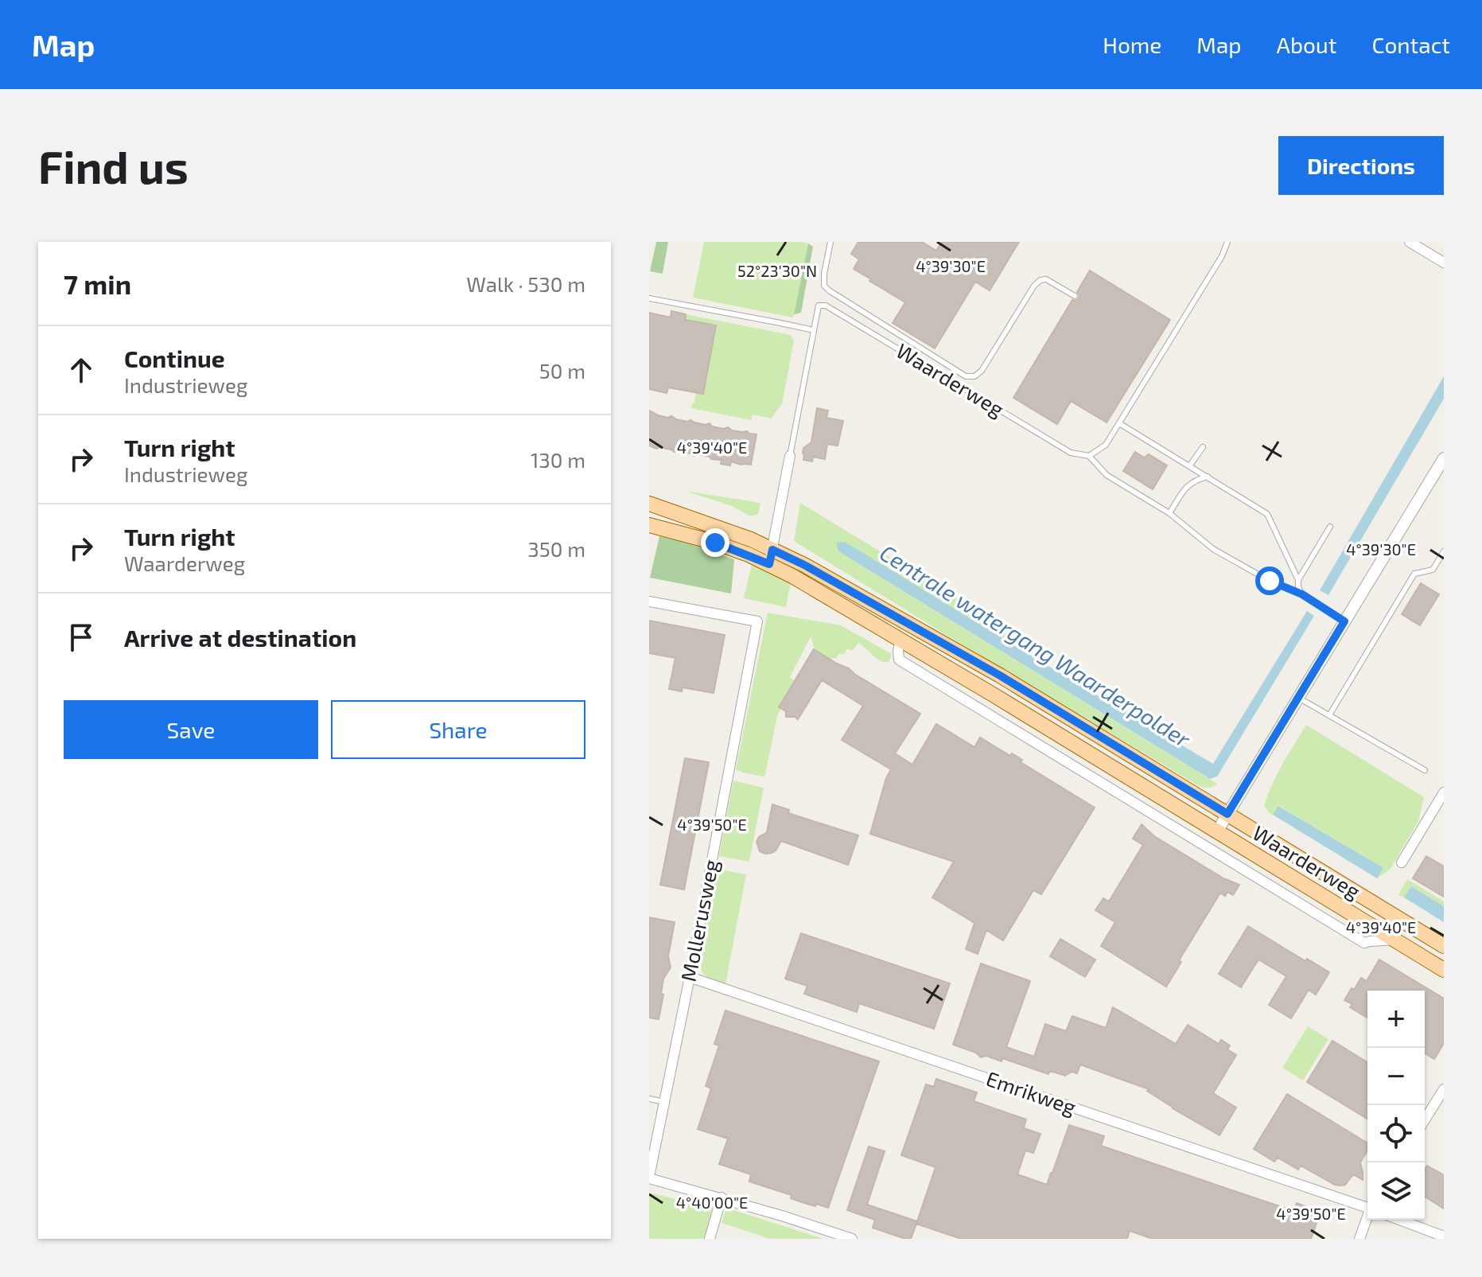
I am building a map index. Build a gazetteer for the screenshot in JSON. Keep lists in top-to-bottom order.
{
  "streets": {
    "main road": ["Waarderweg"],
    "street": ["Mollerusweg", "Emrikweg"]
  },
  "crossings": [
    ["Mollerusweg", "Emrikweg"]
  ],
  "water": ["Centrale watergang Waarderpolder"],
  "page": {
    "header": "Map",
    "nav": [
      "Home",
      "Map",
      "About",
      "Contact"
    ],
    "buttons": [
      "Directions",
      ["Save", "Share"]
    ],
    "title": "Find us",
    "heading": ["7 min", "Walk · 530 m"],
    "list": [
      ["Continue", "Industrieweg", "50 m"],
      ["Turn right", "Industrieweg", "130 m"],
      ["Turn right", "Waarderweg", "350 m"],
      "Arrive at destination"
    ],
    "map_buttons": ["+", "−"]
  },
  "coordinates": [
    "4°39'30\"E",
    "52°23'30\"N",
    "4°39'40\"E",
    "4°39'50\"E",
    "4°40'00\"E"
  ]
}
